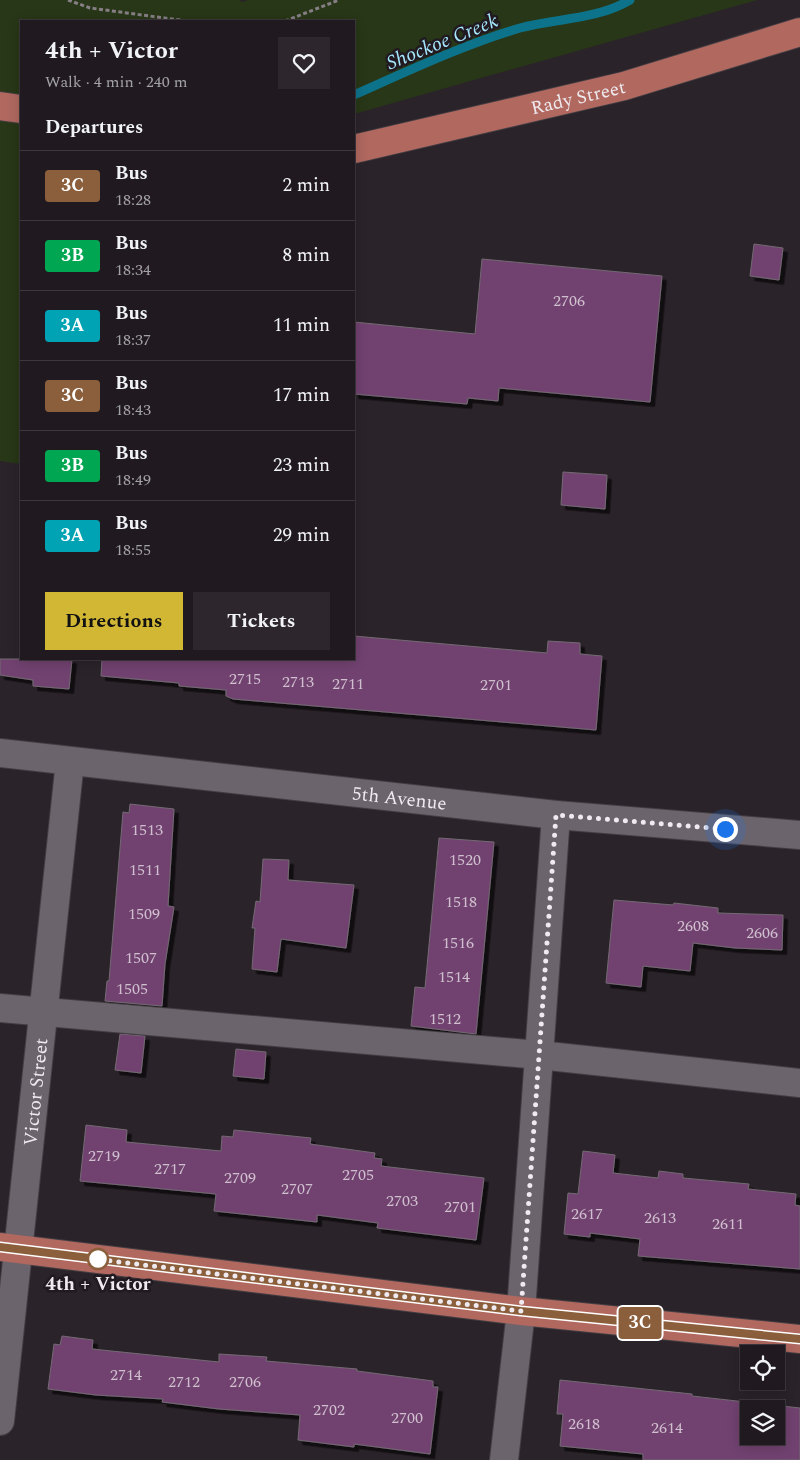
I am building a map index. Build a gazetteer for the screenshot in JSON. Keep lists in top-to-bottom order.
{
  "streets": {
    "main road": ["Rady Street"],
    "street": ["5th Avenue", "Victor Street"]
  },
  "crossings": [
    ["5th Avenue", "Victor Street"]
  ],
  "water": ["Shockoe Creek"],
  "places": ["4th + Victor"],
  "lines": ["bus line 3C"],
  "house_numbers": [
    "2706",
    "2715",
    "2713",
    "2711",
    "2701",
    "1513",
    "1520",
    "1511",
    "1518",
    "1509",
    "2608",
    "2606",
    "1516",
    "1507",
    "1514",
    "1505",
    "1512",
    "2719",
    "2717",
    "2705",
    "2709",
    "2707",
    "2703",
    "2701",
    "2617",
    "2613",
    "2611",
    "2714",
    "2712",
    "2706",
    "2702",
    "2700",
    "2618",
    "2614"
  ],
  "page": {
    "on_map": "3C",
    "heading": [
      ["4th + Victor", "Walk · 4 min · 240 m"],
      "Departures"
    ],
    "list": [
      {
        "mark": "3C",
        "name": "Bus",
        "note": "18:28",
        "value": "2 min"
      },
      {
        "mark": "3B",
        "name": "Bus",
        "note": "18:34",
        "value": "8 min"
      },
      {
        "mark": "3A",
        "name": "Bus",
        "note": "18:37",
        "value": "11 min"
      },
      {
        "mark": "3C",
        "name": "Bus",
        "note": "18:43",
        "value": "17 min"
      },
      {
        "mark": "3B",
        "name": "Bus",
        "note": "18:49",
        "value": "23 min"
      },
      {
        "mark": "3A",
        "name": "Bus",
        "note": "18:55",
        "value": "29 min"
      }
    ],
    "buttons": ["Directions", "Tickets"]
  }
}
